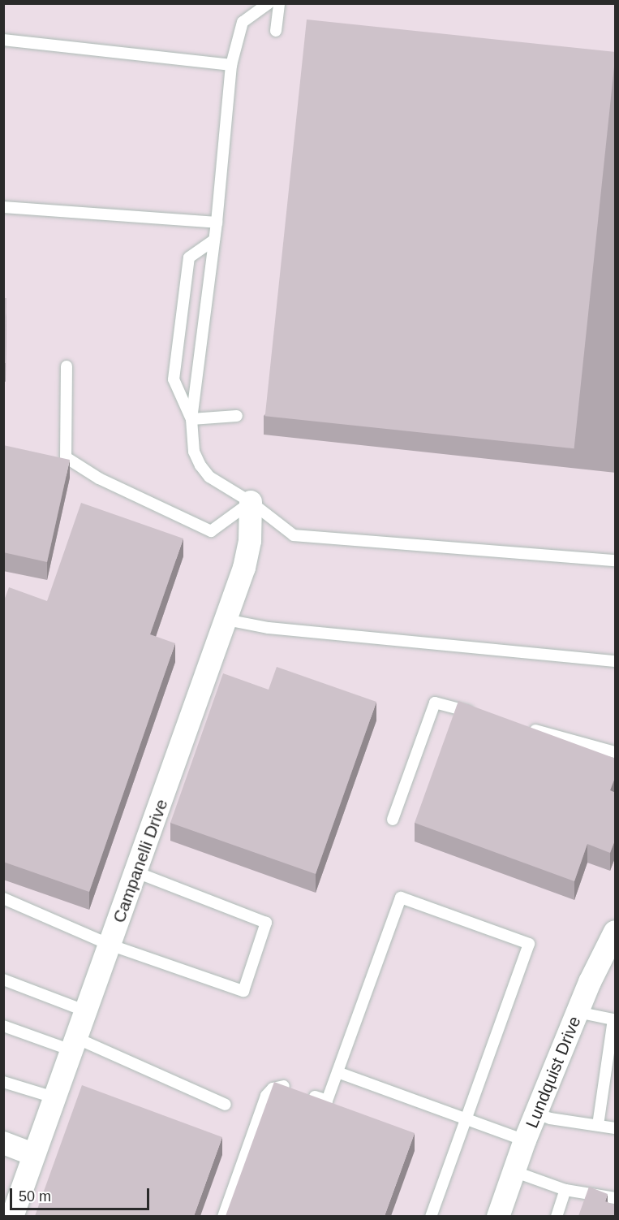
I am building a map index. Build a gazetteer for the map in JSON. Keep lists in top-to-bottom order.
{
  "streets": {
    "street": ["Campanelli Drive", "Lundquist Drive"]
  },
  "scale_bar": "50 m"
}
